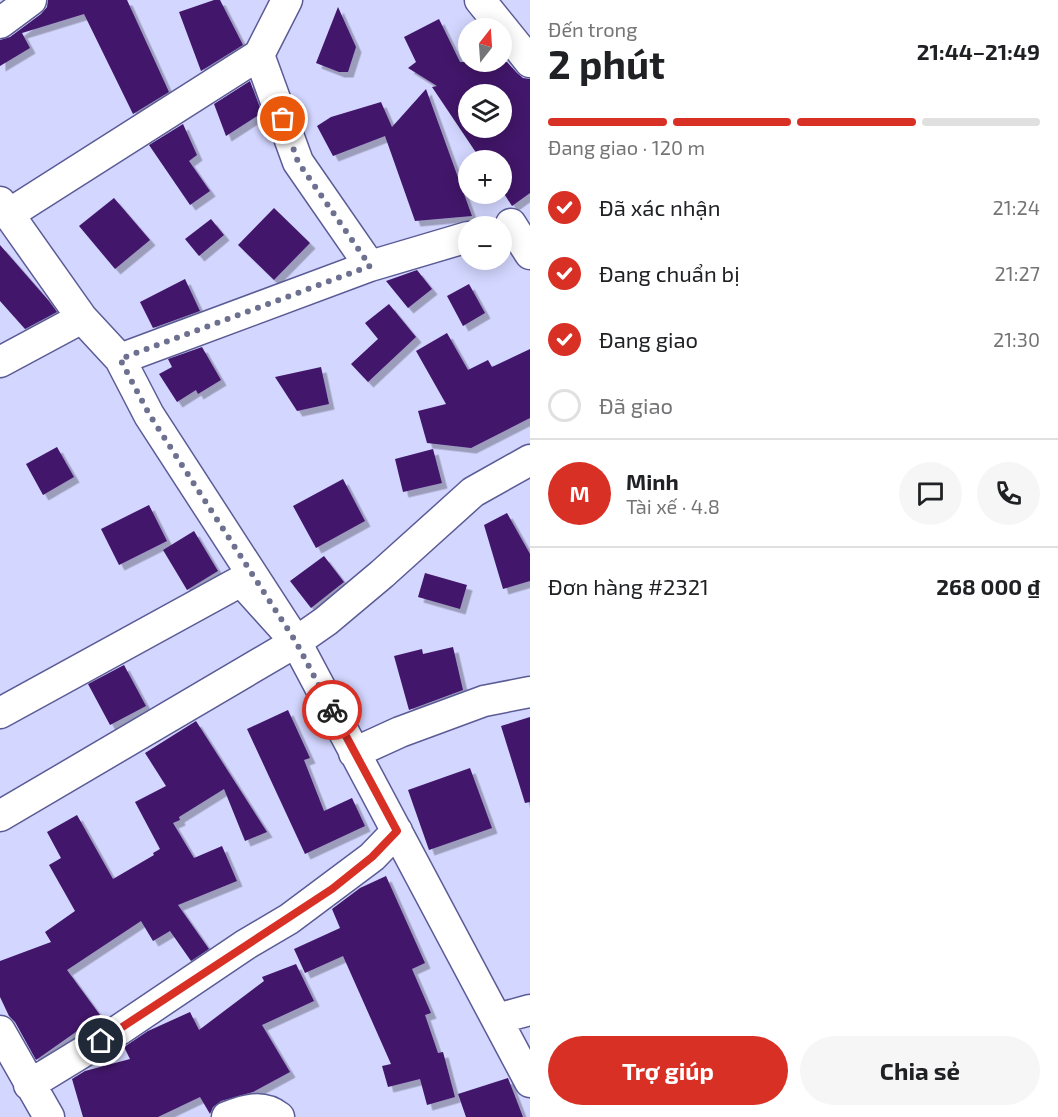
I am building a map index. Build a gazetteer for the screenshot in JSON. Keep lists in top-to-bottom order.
{
  "north": "top",
  "page": {
    "heading": ["2 phút", "Đến trong", "21:44–21:49"],
    "panel": [
      "Minh",
      "Tài xế · 4.8",
      "Đơn hàng #2321",
      "268 000 ₫"
    ],
    "map_buttons": ["+", "−"],
    "bar": "Đang giao · 120 m",
    "list": [
      ["Đã xác nhận", "21:24"],
      ["Đang chuẩn bị", "21:27"],
      ["Đang giao", "21:30"],
      "Đã giao"
    ],
    "round": "M",
    "buttons": ["Trợ giúp", "Chia sẻ"]
  }
}
